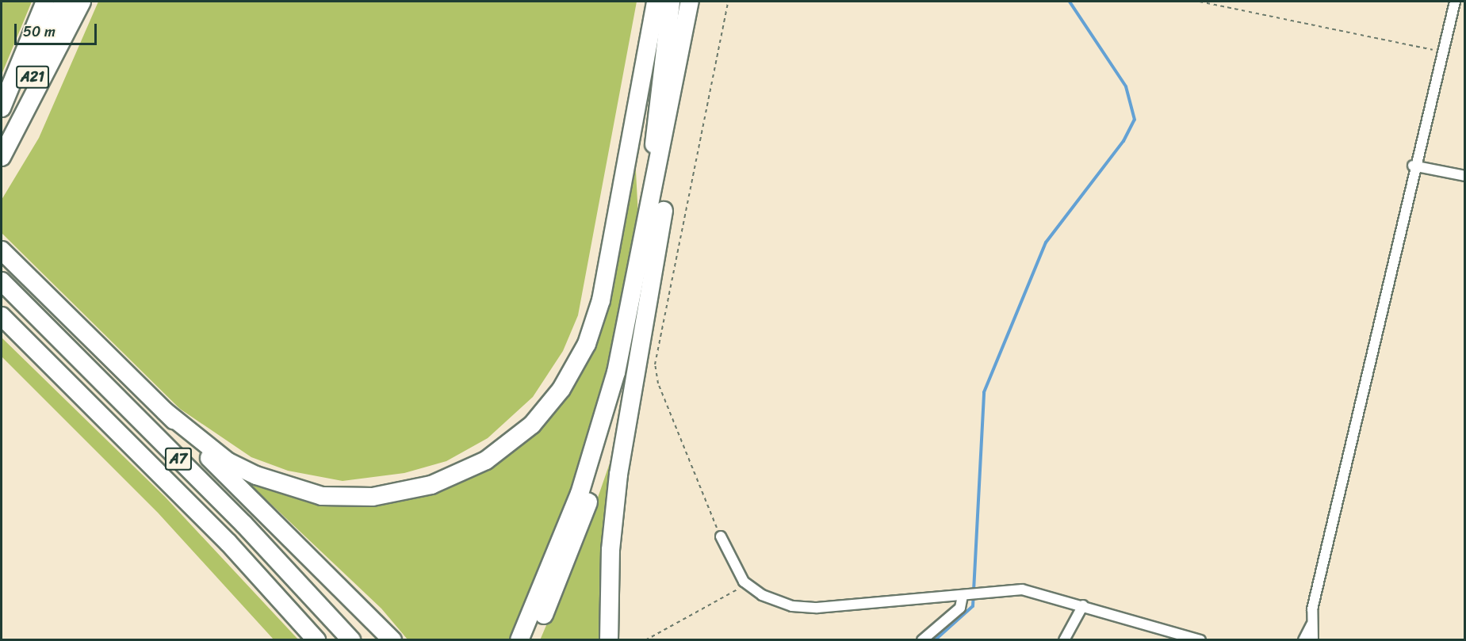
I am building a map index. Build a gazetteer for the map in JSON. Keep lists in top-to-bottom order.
{
  "streets": {
    "highway": ["A21", "A7"]
  },
  "scale_bar": "50 m"
}
